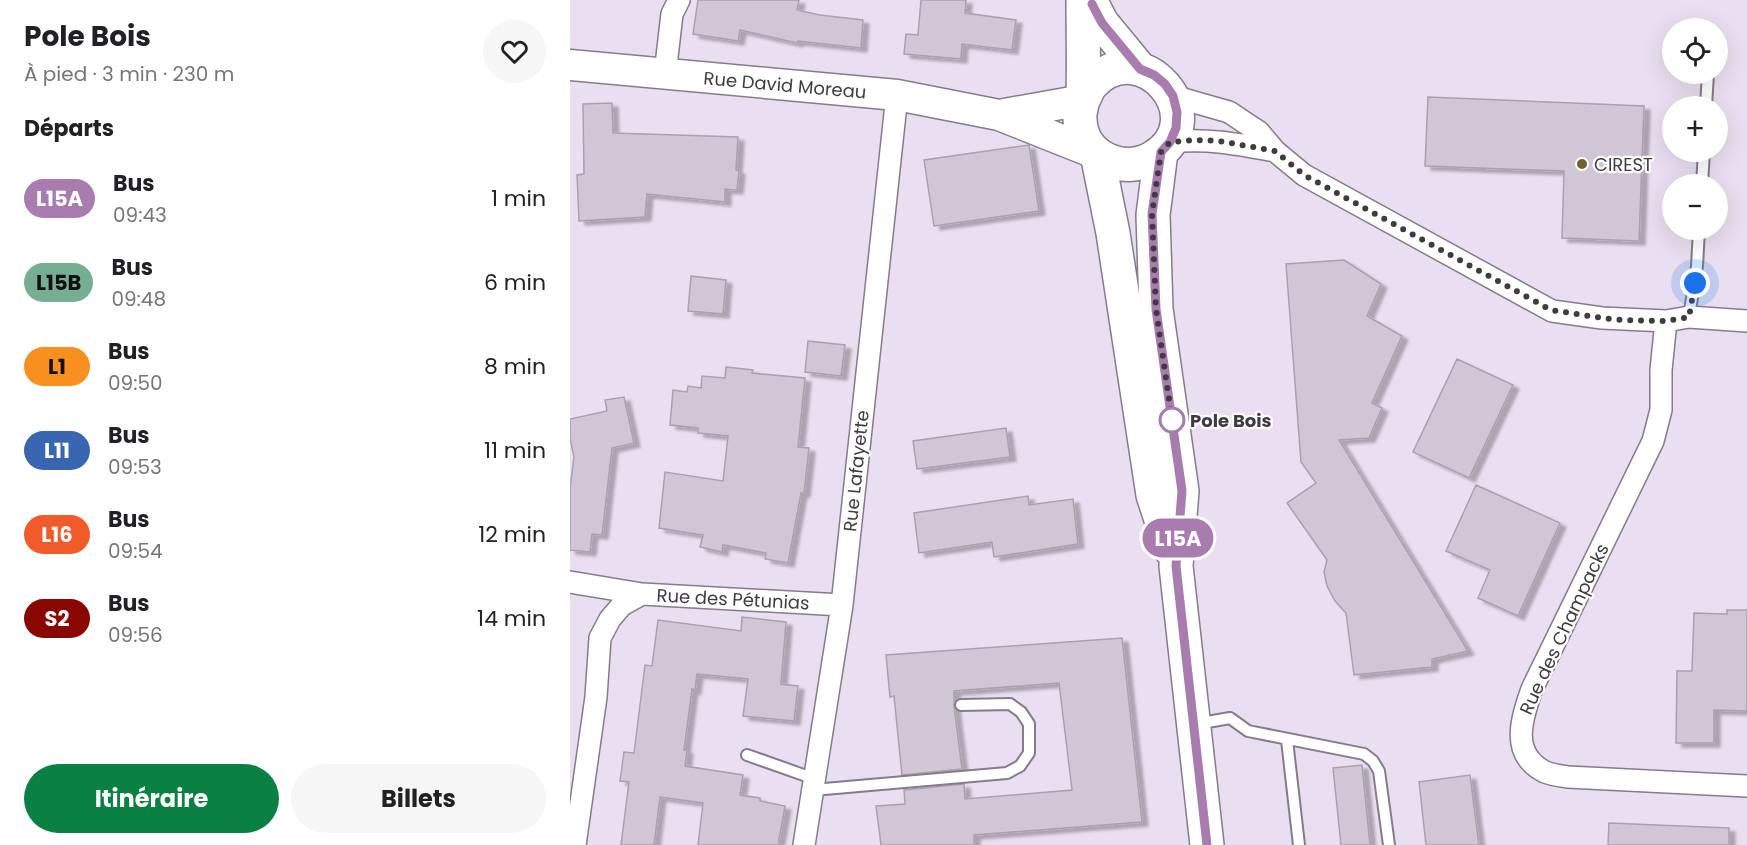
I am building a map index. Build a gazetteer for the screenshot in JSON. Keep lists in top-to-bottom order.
{
  "streets": {
    "street": [
      "Rue David Moreau",
      "Rue Lafayette",
      "Rue des Pétunias",
      "Rue des Champacks"
    ]
  },
  "crossings": [
    ["Rue David Moreau", "Rue Lafayette"],
    ["Rue Lafayette", "Rue des Pétunias"]
  ],
  "places": ["CIREST", "Pole Bois"],
  "lines": ["bus line L15A"],
  "page": {
    "heading": [
      ["Pole Bois", "À pied · 3 min · 230 m"],
      "Départs"
    ],
    "on_map": "L15A",
    "map_buttons": ["+", "−"],
    "list": [
      {
        "mark": "L15A",
        "name": "Bus",
        "note": "09:43",
        "value": "1 min"
      },
      {
        "mark": "L15B",
        "name": "Bus",
        "note": "09:48",
        "value": "6 min"
      },
      {
        "mark": "L1",
        "name": "Bus",
        "note": "09:50",
        "value": "8 min"
      },
      {
        "mark": "L11",
        "name": "Bus",
        "note": "09:53",
        "value": "11 min"
      },
      {
        "mark": "L16",
        "name": "Bus",
        "note": "09:54",
        "value": "12 min"
      },
      {
        "mark": "S2",
        "name": "Bus",
        "note": "09:56",
        "value": "14 min"
      }
    ],
    "buttons": ["Itinéraire", "Billets"]
  }
}
